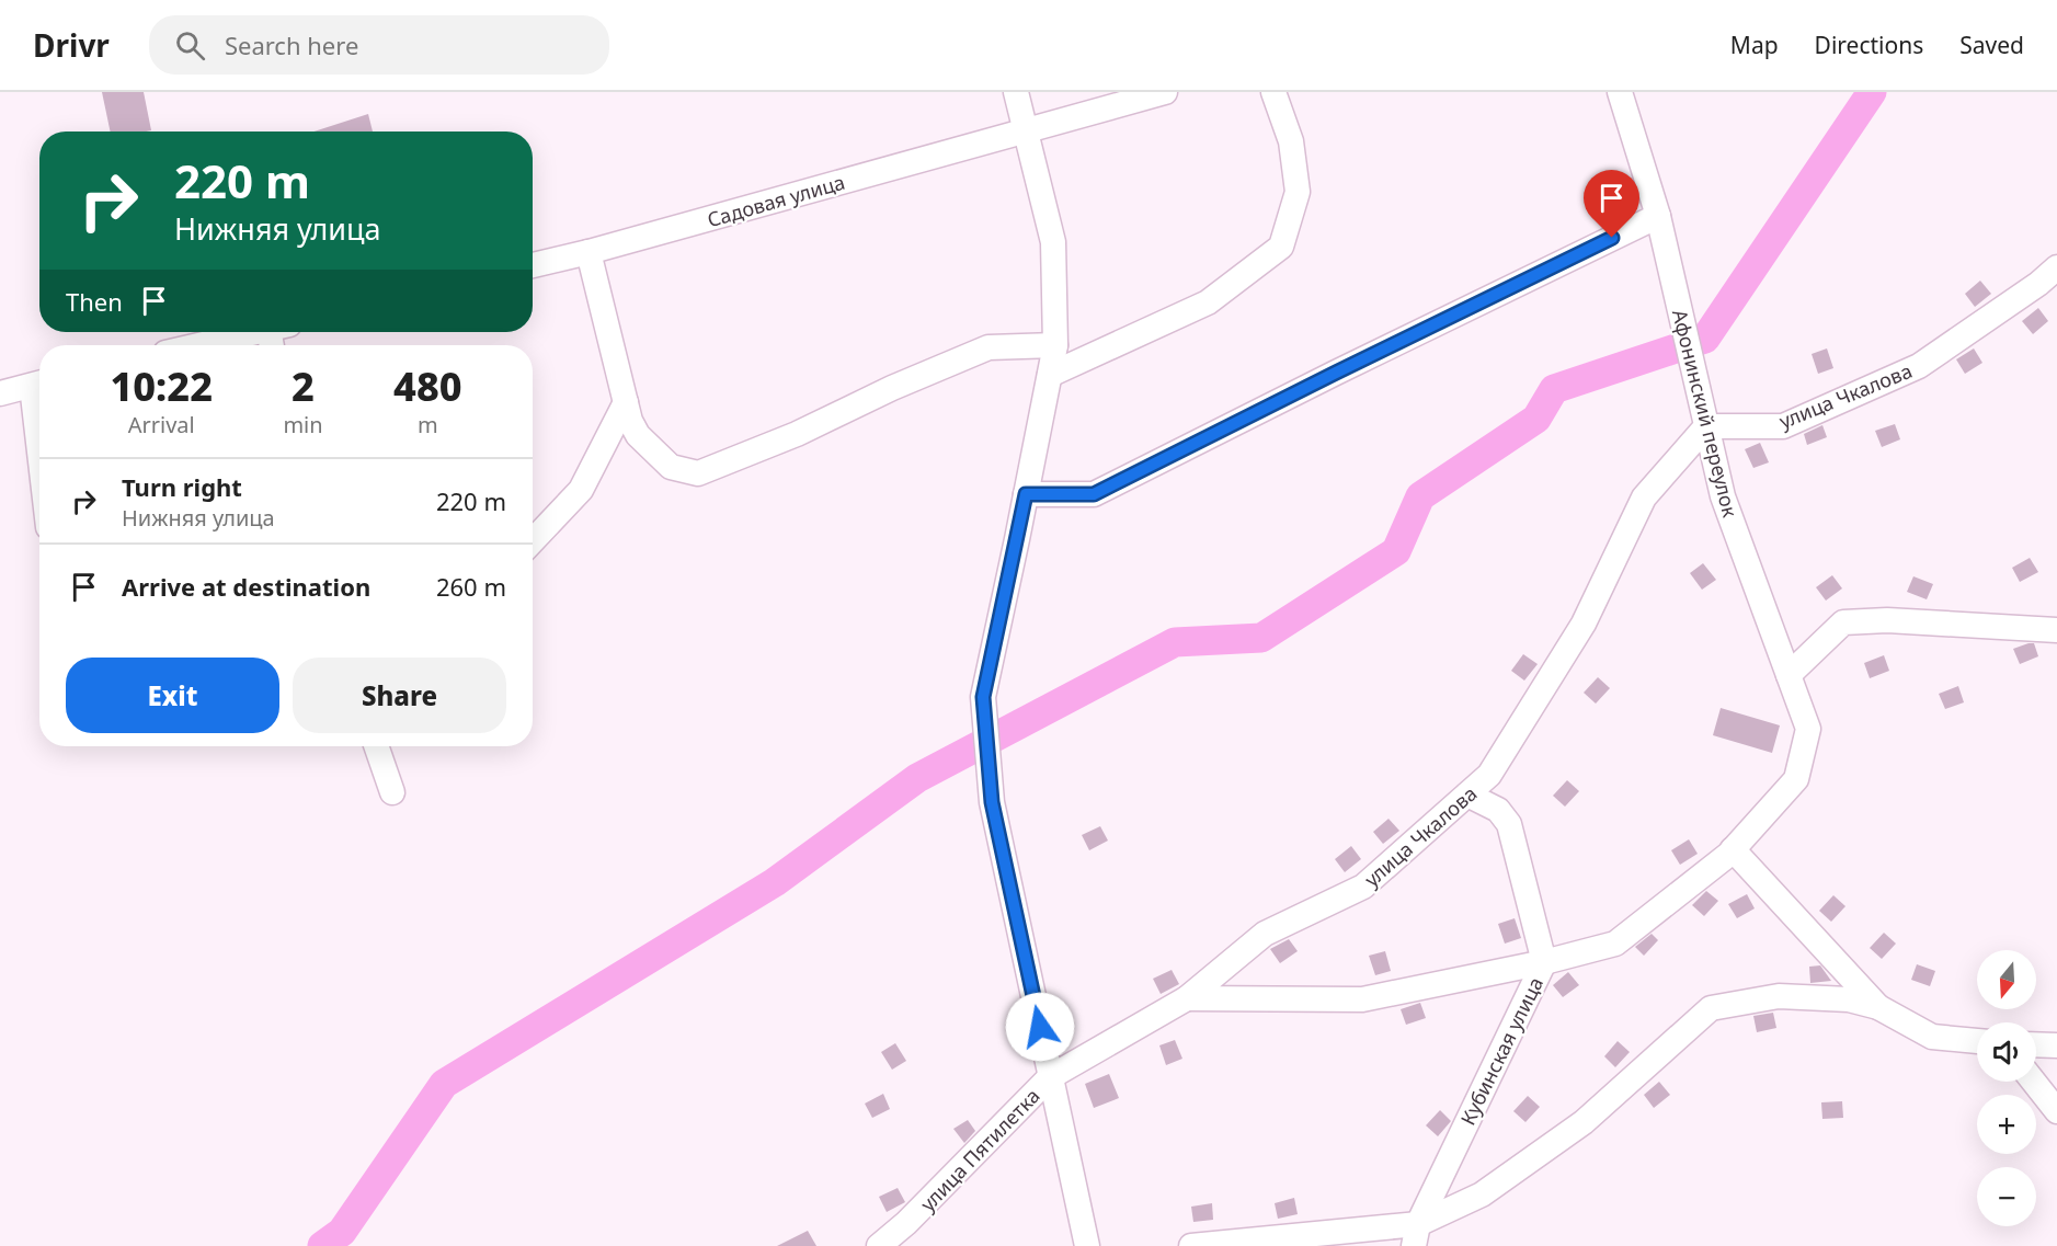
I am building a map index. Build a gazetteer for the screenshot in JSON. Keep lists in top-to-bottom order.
{
  "streets": {
    "street": [
      "Садовая улица",
      "улица Чкалова",
      "Афонинский переулок",
      "Кубинская улица",
      "улица Пятилетка"
    ]
  },
  "crossings": [
    ["улица Чкалова", "Афонинский переулок"],
    ["улица Чкалова", "Кубинская улица"],
    ["улица Чкалова", "улица Пятилетка"]
  ],
  "north": "bottom",
  "page": {
    "header": "Drivr",
    "search": "Search here",
    "nav": ["Map", "Directions", "Saved"],
    "turn": ["220 m", "Нижняя улица"],
    "then": "Then",
    "eta": [
      "10:22",
      "Arrival",
      "2",
      "min",
      "480",
      "m"
    ],
    "list": [
      {
        "name": "Turn right",
        "note": "Нижняя улица",
        "value": "220 m"
      },
      {
        "name": "Arrive at destination",
        "value": "260 m"
      }
    ],
    "buttons": ["Exit", "Share"],
    "map_buttons": ["+", "−"]
  }
}
